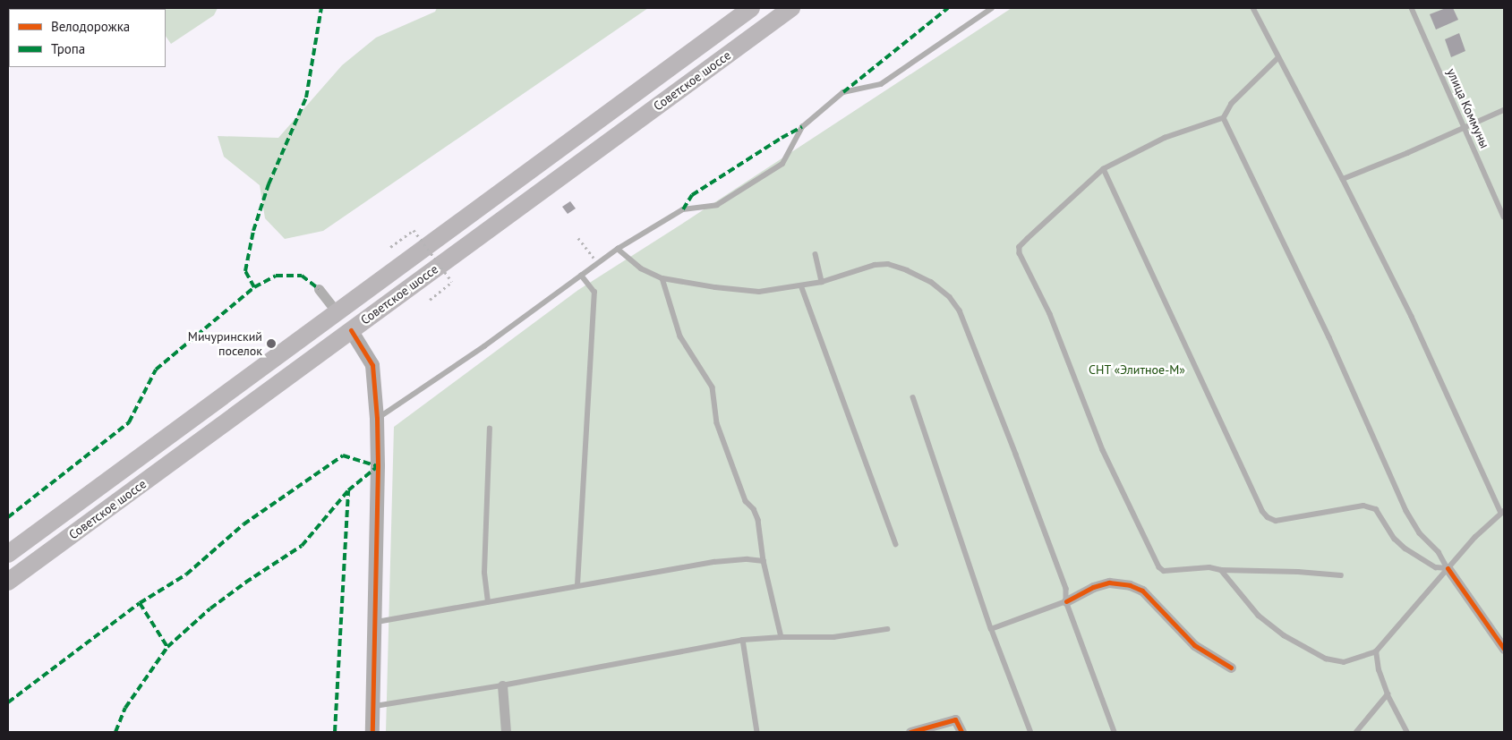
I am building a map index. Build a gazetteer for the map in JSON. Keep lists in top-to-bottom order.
{
  "streets": {
    "highway": ["Советское шоссе"],
    "lane": ["улица Коммуны"]
  },
  "parks": ["СНТ «Элитное-М»"],
  "places": ["Мичуринский поселок"],
  "legend": ["Велодорожка", "Тропа"]
}
